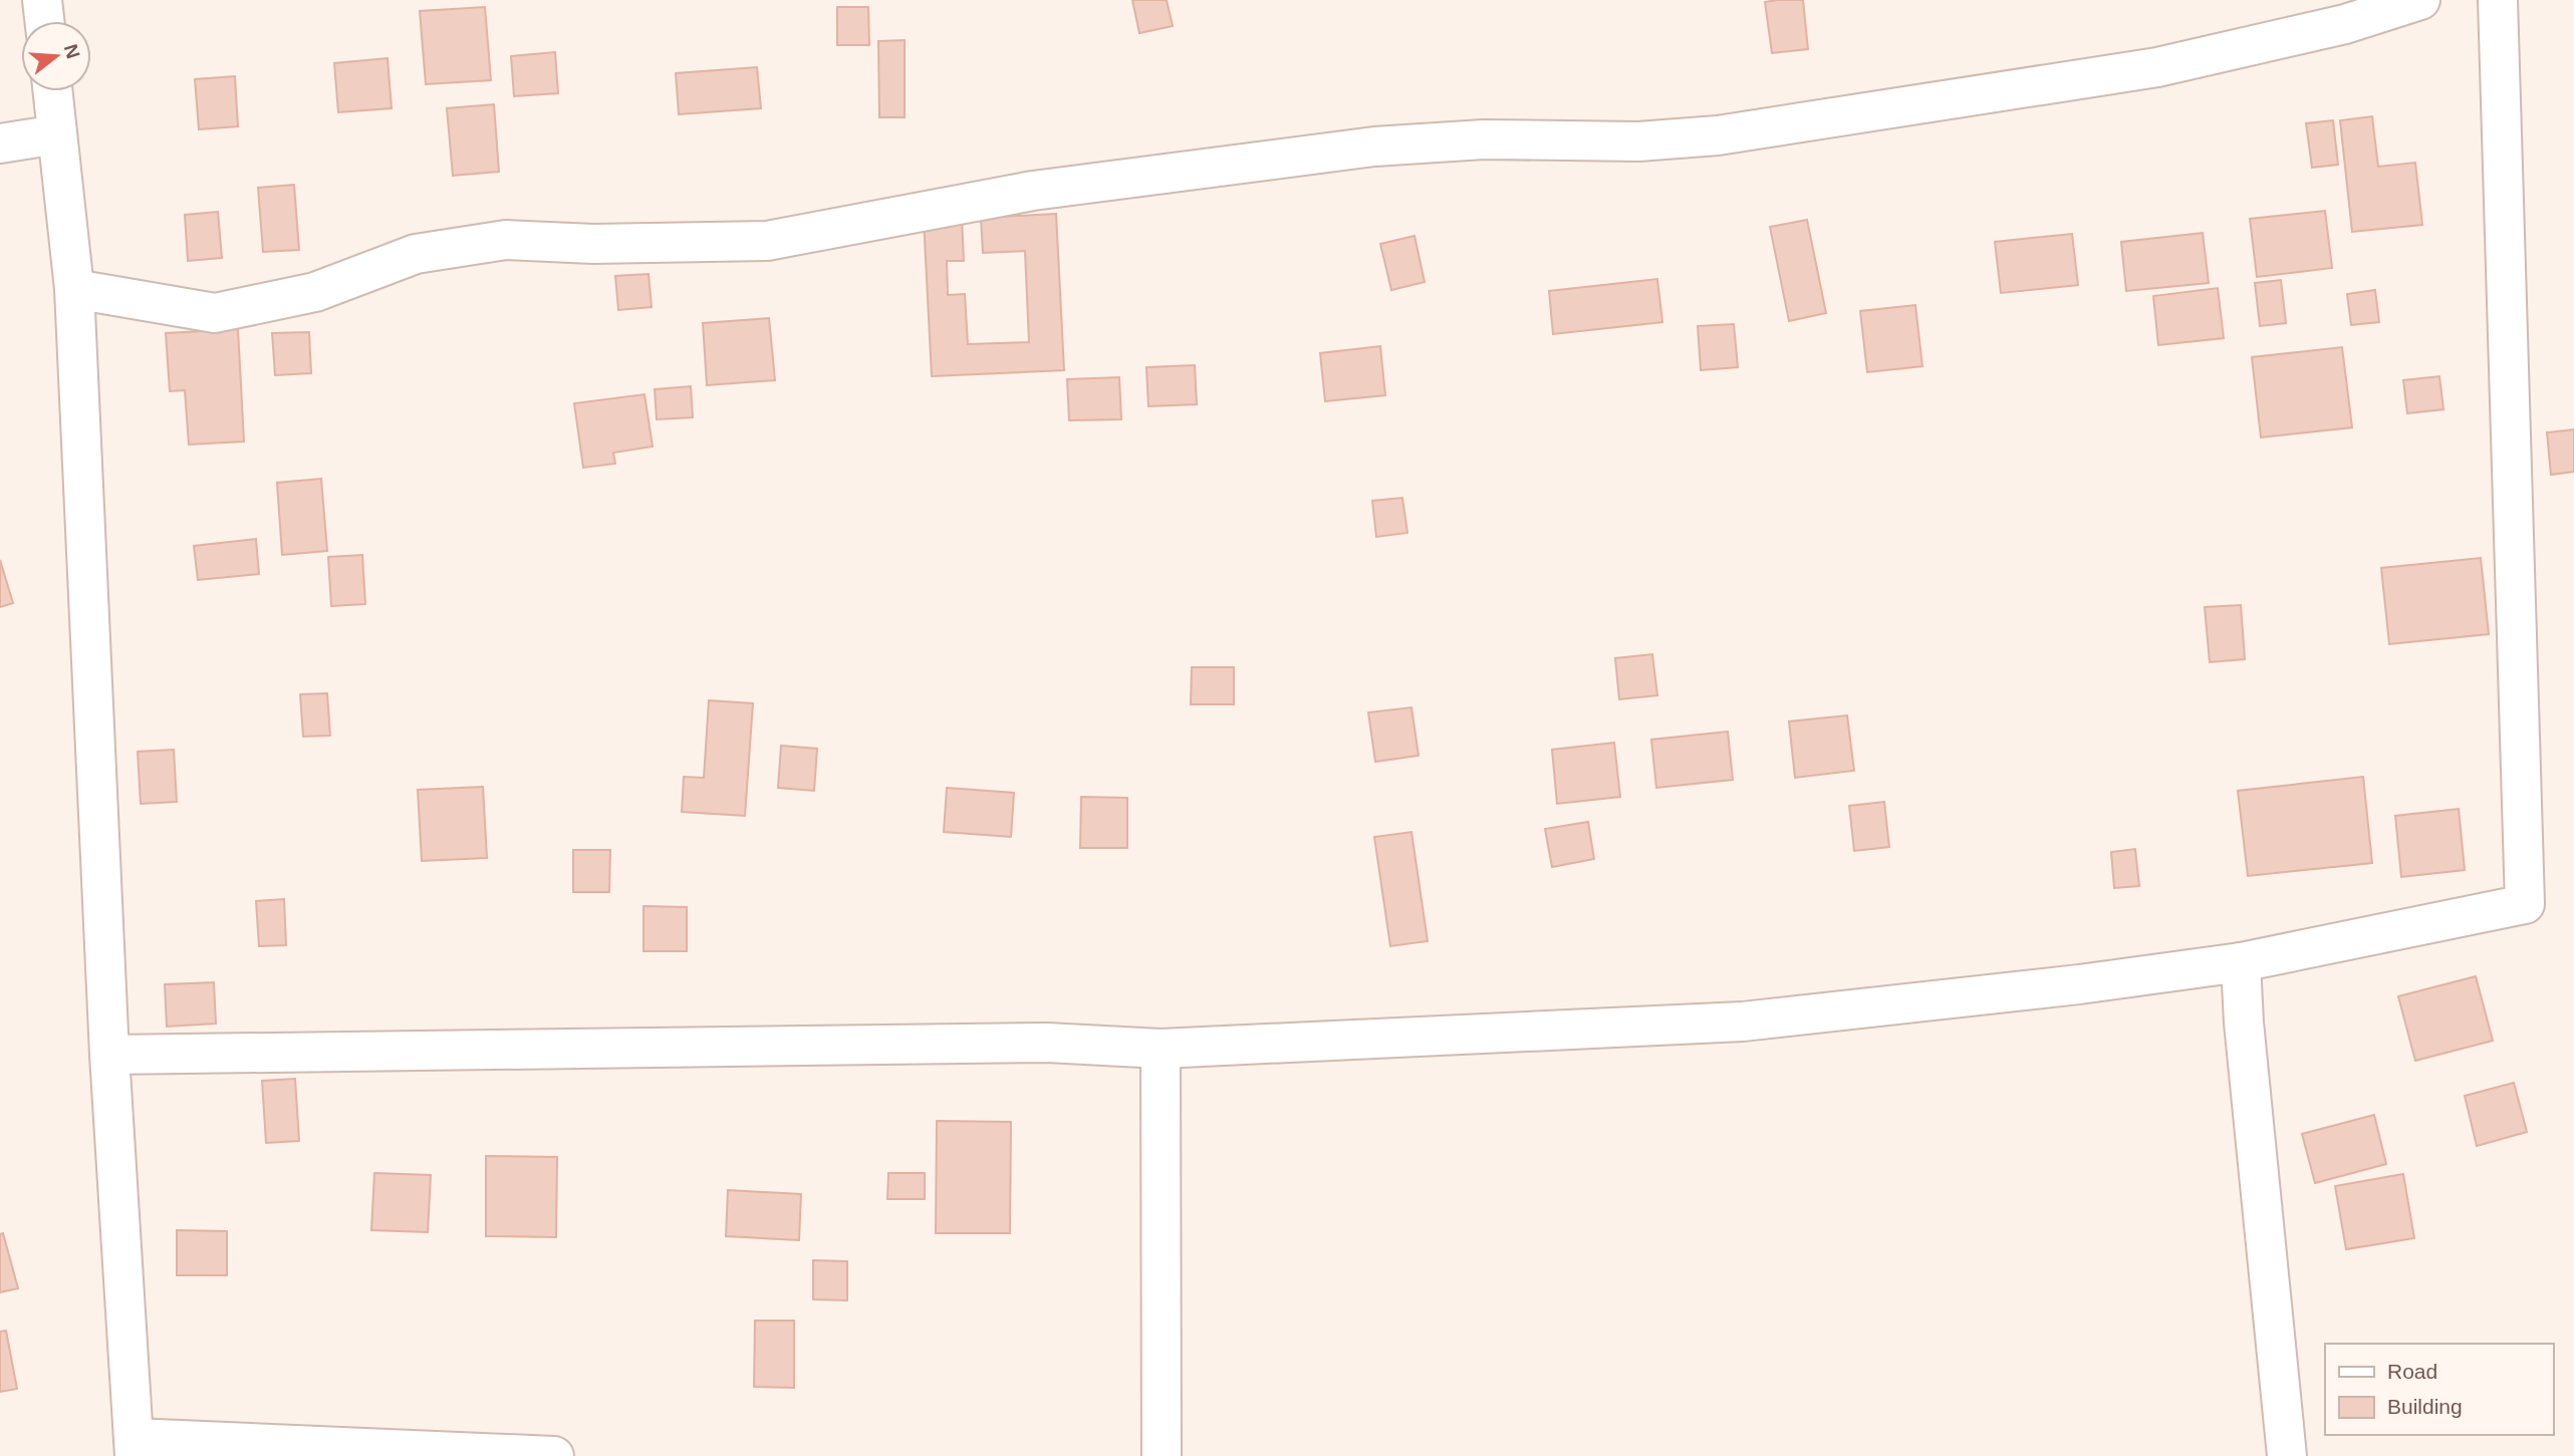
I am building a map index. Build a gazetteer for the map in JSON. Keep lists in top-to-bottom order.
{
  "legend": ["Road", "Building"],
  "north": "right"
}
